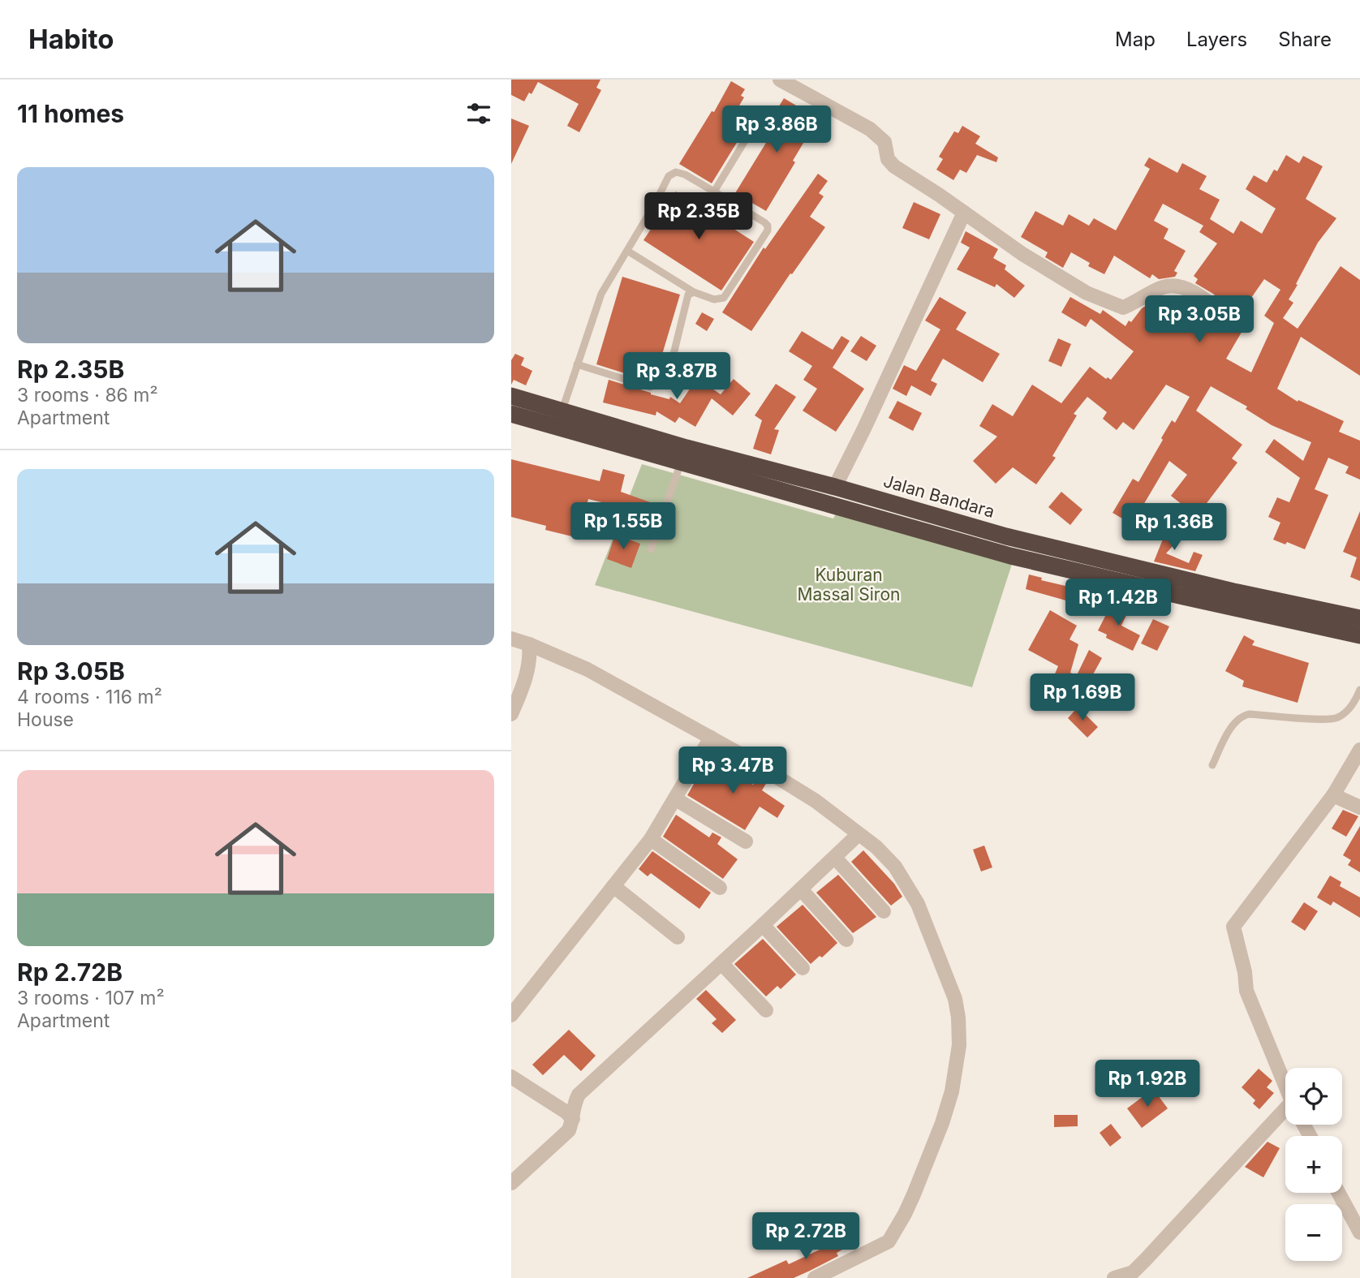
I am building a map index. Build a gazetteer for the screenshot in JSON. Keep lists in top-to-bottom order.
{
  "streets": {
    "highway": ["Jalan Bandara"]
  },
  "parks": ["Kuburan Massal Siron"],
  "page": {
    "header": "Habito",
    "nav": ["Map", "Layers", "Share"],
    "heading": "11 homes",
    "price": [
      "Rp 3.86B",
      "Rp 2.35B",
      "Rp 3.05B",
      "Rp 3.87B",
      "Rp 1.55B",
      "Rp 1.36B",
      "Rp 1.42B",
      "Rp 1.69B",
      "Rp 3.47B",
      "Rp 1.92B",
      "Rp 2.72B"
    ],
    "list": [
      {
        "name": "Rp 2.35B",
        "note": "3 rooms · 86 m² · Apartment"
      },
      {
        "name": "Rp 3.05B",
        "note": "4 rooms · 116 m² · House"
      },
      {
        "name": "Rp 2.72B",
        "note": "3 rooms · 107 m² · Apartment"
      }
    ],
    "map_buttons": ["+", "−"]
  }
}
